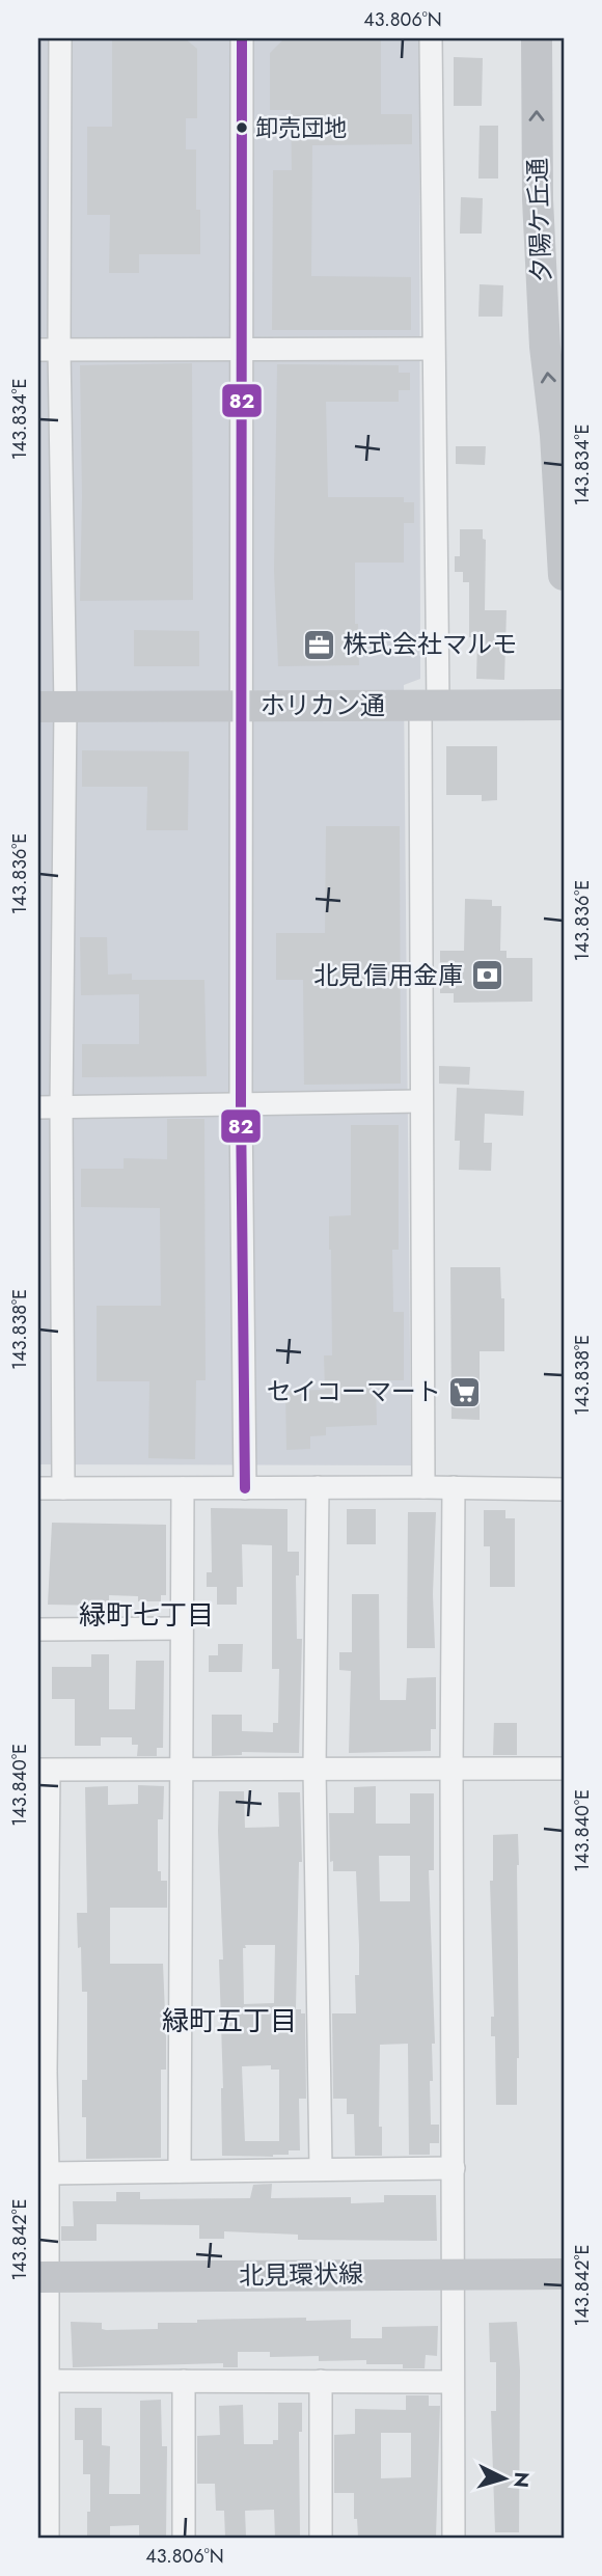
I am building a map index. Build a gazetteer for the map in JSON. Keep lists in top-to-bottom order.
{
  "streets": {
    "street": ["夕陽ケ丘通", "ホリカン通", "北見環状線"]
  },
  "districts": ["緑町七丁目", "緑町五丁目"],
  "places": {
    "other": ["卸売団地"],
    "office": ["株式会社マルモ"],
    "bank": ["北見信用金庫"],
    "supermarket": ["セイコーマート"]
  },
  "lines": ["transit line 82"],
  "north": "right",
  "coordinates": [
    "43.806°N",
    "143.834°E",
    "143.836°E",
    "143.838°E",
    "143.840°E",
    "143.842°E"
  ]
}
